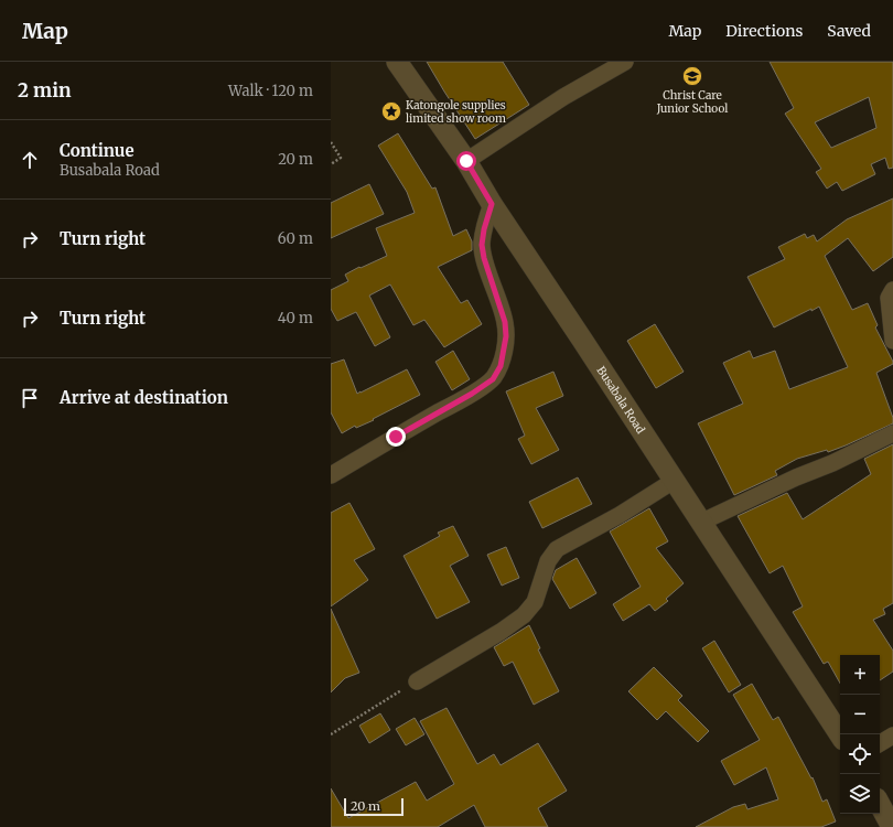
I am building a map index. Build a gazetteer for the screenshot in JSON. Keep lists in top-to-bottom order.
{
  "streets": {
    "street": ["Busabala Road"]
  },
  "places": {
    "school or university": ["Christ Care Junior School"],
    "place": ["Katongole supplies limited show room"]
  },
  "scale_bar": "20 m",
  "page": {
    "header": "Map",
    "nav": ["Map", "Directions", "Saved"],
    "heading": ["2 min", "Walk · 120 m"],
    "list": [
      ["Continue", "Busabala Road", "20 m"],
      ["Turn right", "60 m"],
      ["Turn right", "40 m"],
      "Arrive at destination"
    ],
    "map_buttons": ["+", "−"],
    "scale": "20 m"
  }
}
